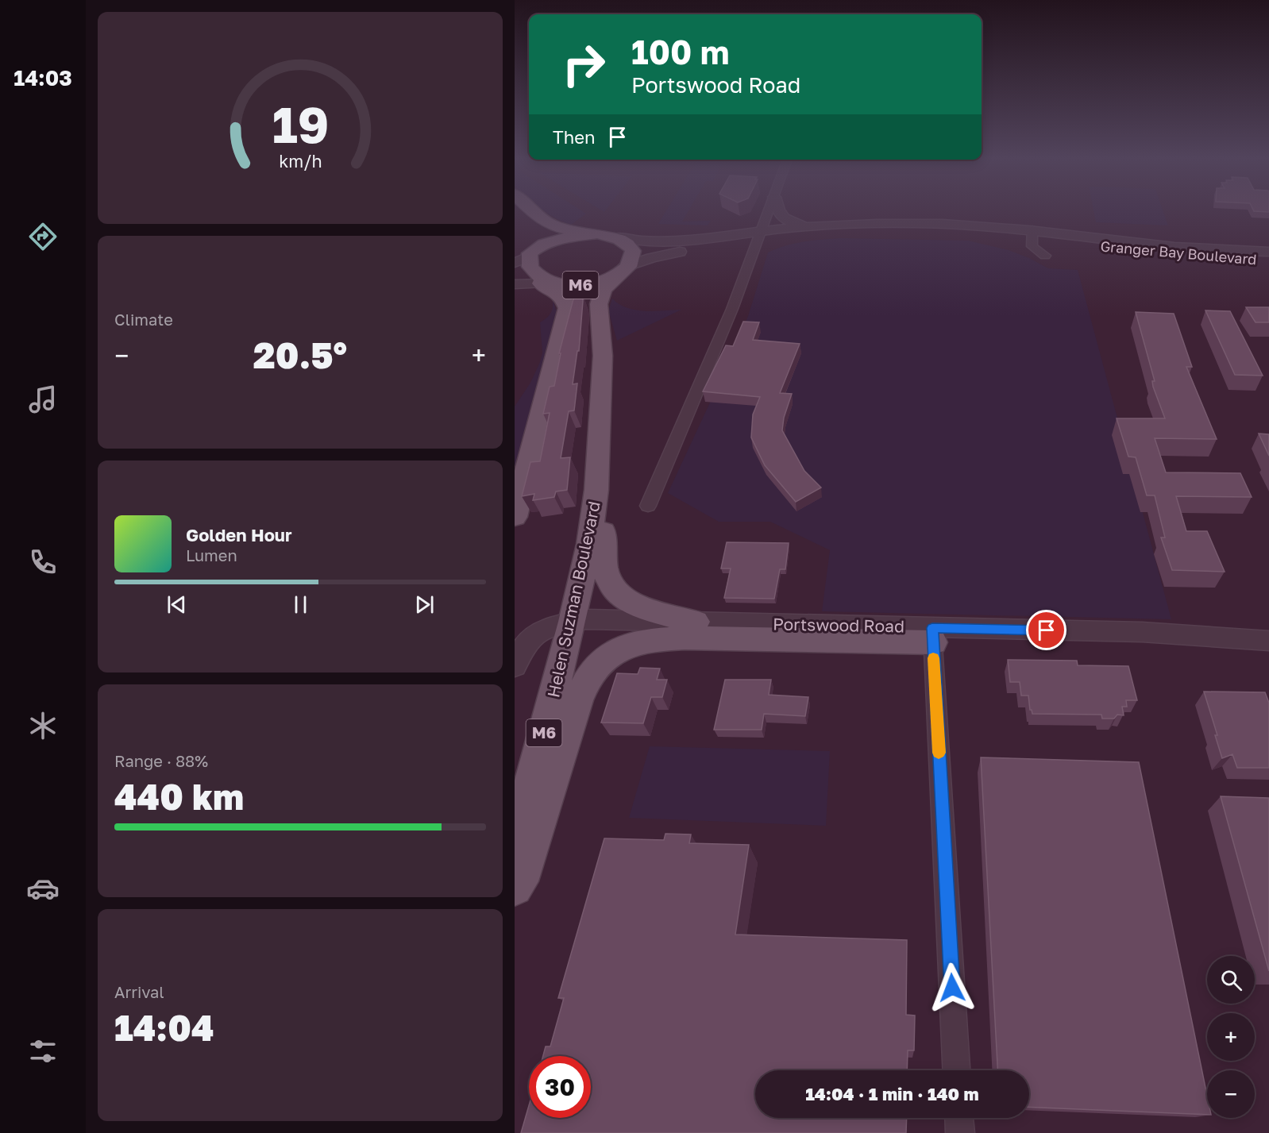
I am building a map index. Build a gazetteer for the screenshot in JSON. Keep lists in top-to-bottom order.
{
  "streets": {
    "main road": ["M6", "Helen Suzman Boulevard"],
    "street": ["Granger Bay Boulevard", "Portswood Road"]
  },
  "crossings": [
    ["Granger Bay Boulevard", "M6"],
    ["Granger Bay Boulevard", "Helen Suzman Boulevard"],
    ["M6", "Helen Suzman Boulevard"],
    ["Helen Suzman Boulevard", "Portswood Road"]
  ],
  "page": {
    "tabs": "14:03",
    "turn": ["100 m", "Portswood Road"],
    "then": "Then",
    "tile": [
      "Climate",
      ["Range · 88%", "440 km"],
      ["Arrival", "14:04"]
    ],
    "heat": ["−", "20.5°", "+"],
    "song": ["Golden Hour", "Lumen"],
    "map_buttons": ["+", "−"],
    "limit": "30",
    "trip": "14:04 · 1 min · 140 m",
    "gauge": ["19", "km/h"]
  }
}
